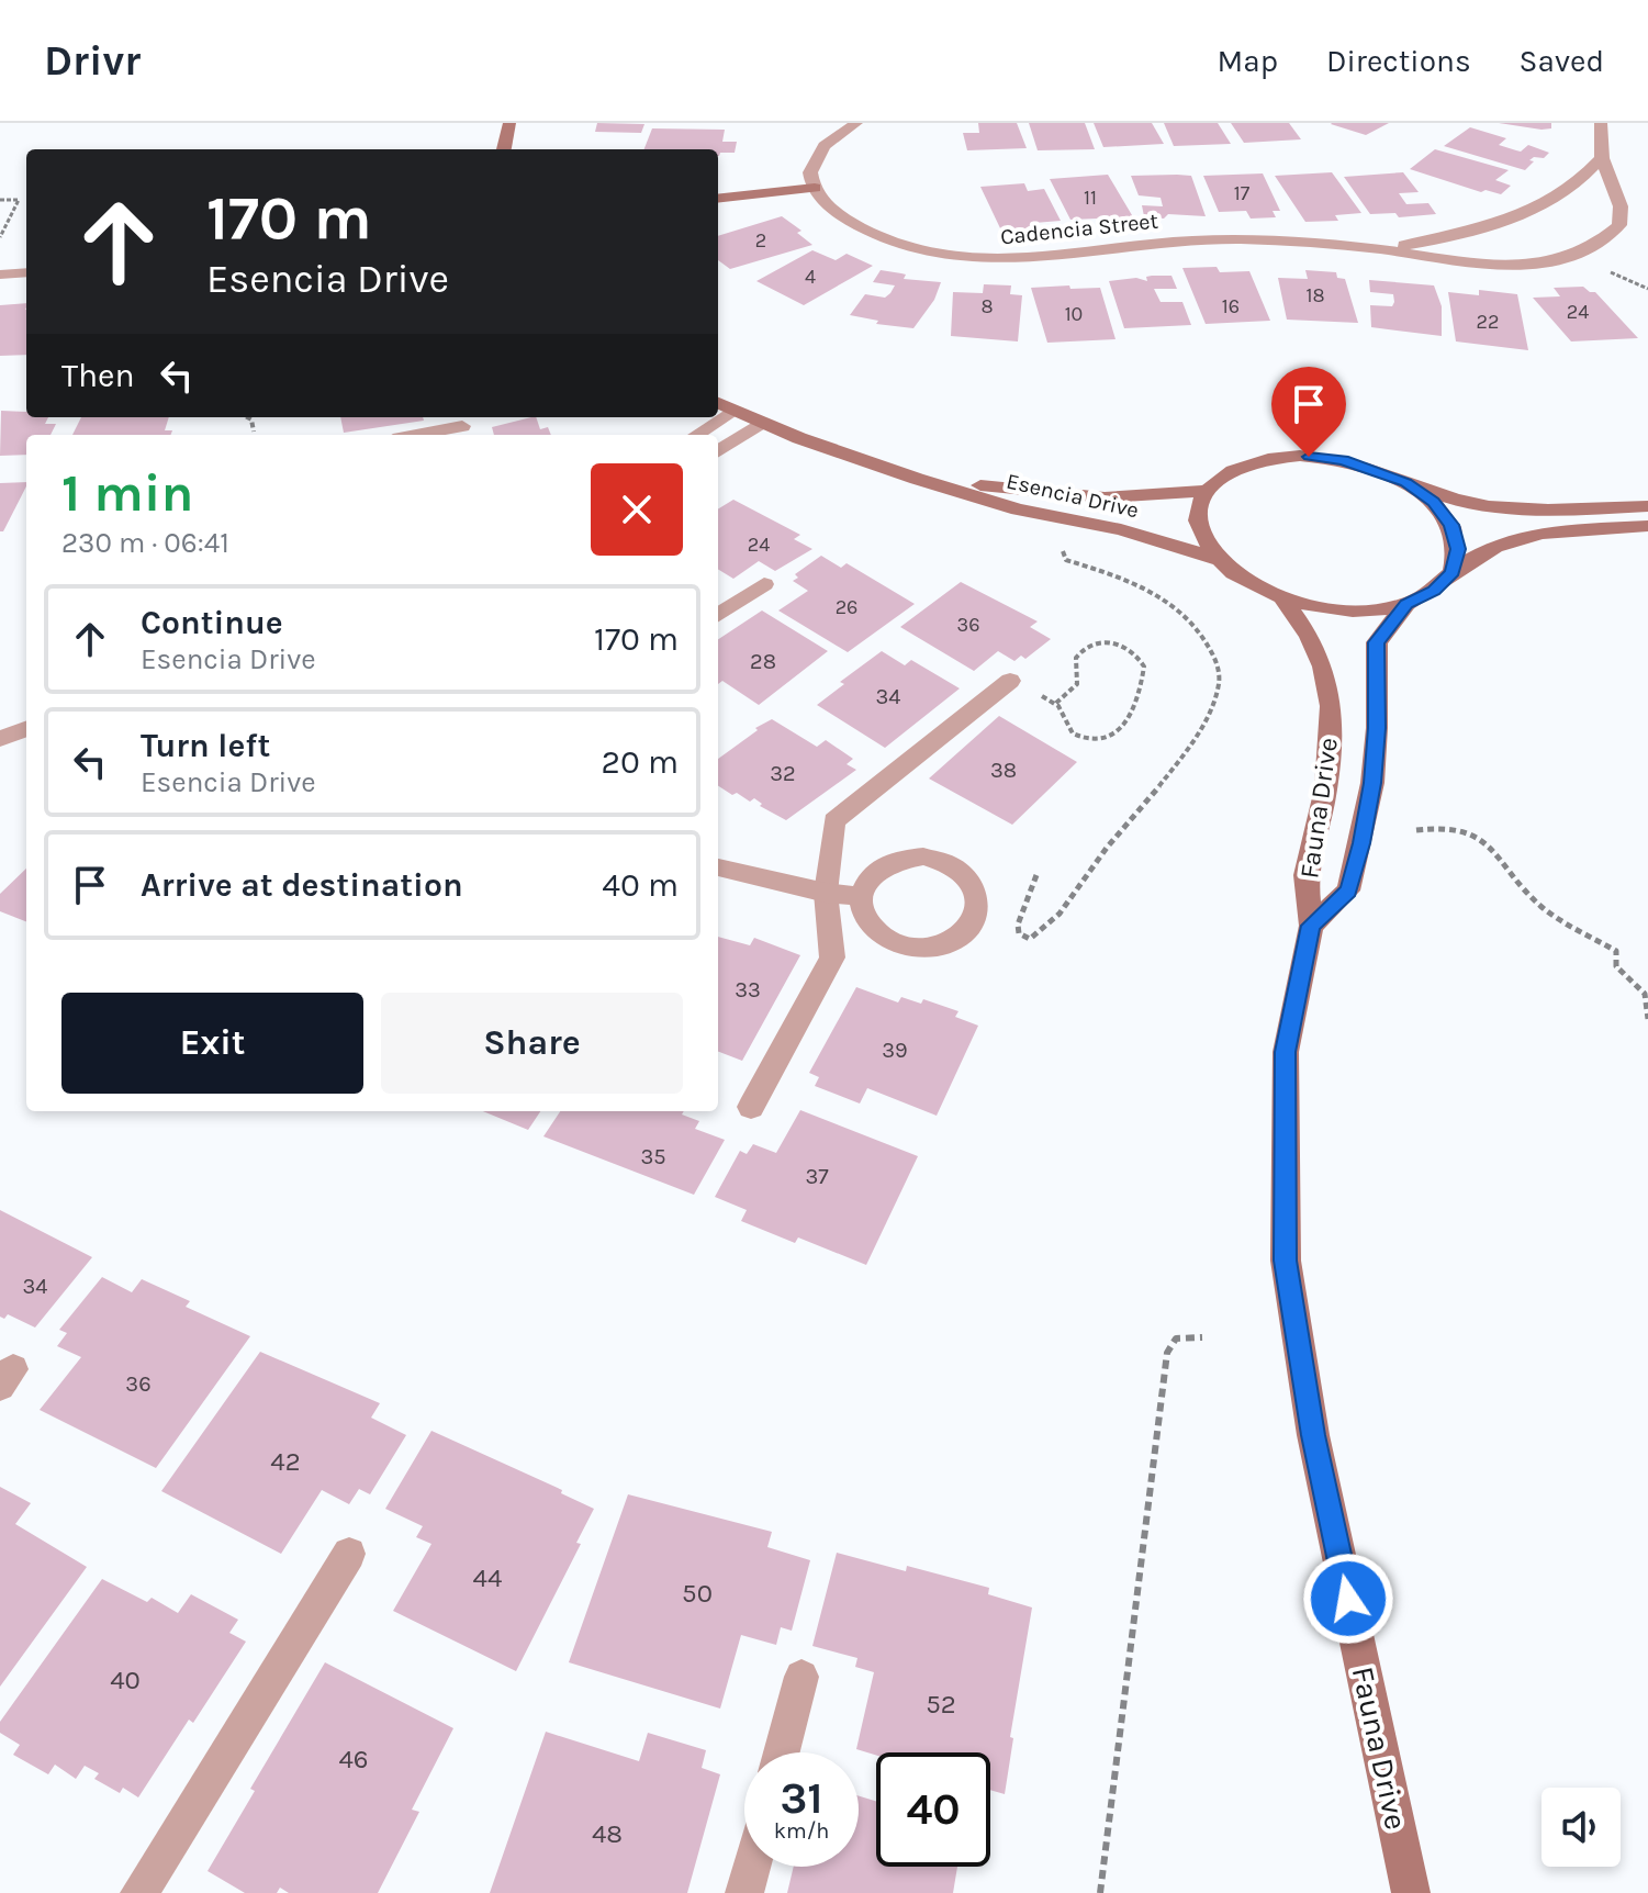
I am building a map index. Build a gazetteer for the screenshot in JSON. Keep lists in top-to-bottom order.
{
  "streets": {
    "street": ["Cadencia Street", "Esencia Drive", "Fauna Drive"]
  },
  "crossings": [
    ["Esencia Drive", "Fauna Drive"]
  ],
  "house_numbers": [
    "17",
    "11",
    "2",
    "4",
    "18",
    "8",
    "16",
    "24",
    "10",
    "22",
    "24",
    "26",
    "36",
    "28",
    "34",
    "38",
    "32",
    "33",
    "39",
    "35",
    "37",
    "34",
    "36",
    "42",
    "44",
    "50",
    "40",
    "52",
    "46",
    "48"
  ],
  "page": {
    "header": "Drivr",
    "nav": ["Map", "Directions", "Saved"],
    "turn": ["170 m", "Esencia Drive"],
    "then": "Then",
    "heading": ["1 min", "230 m · 06:41"],
    "list": [
      {
        "name": "Continue",
        "note": "Esencia Drive",
        "value": "170 m"
      },
      {
        "name": "Turn left",
        "note": "Esencia Drive",
        "value": "20 m"
      },
      {
        "name": "Arrive at destination",
        "value": "40 m"
      }
    ],
    "buttons": ["Exit", "Share"],
    "speed": "31 km/h",
    "limit": "40"
  }
}
